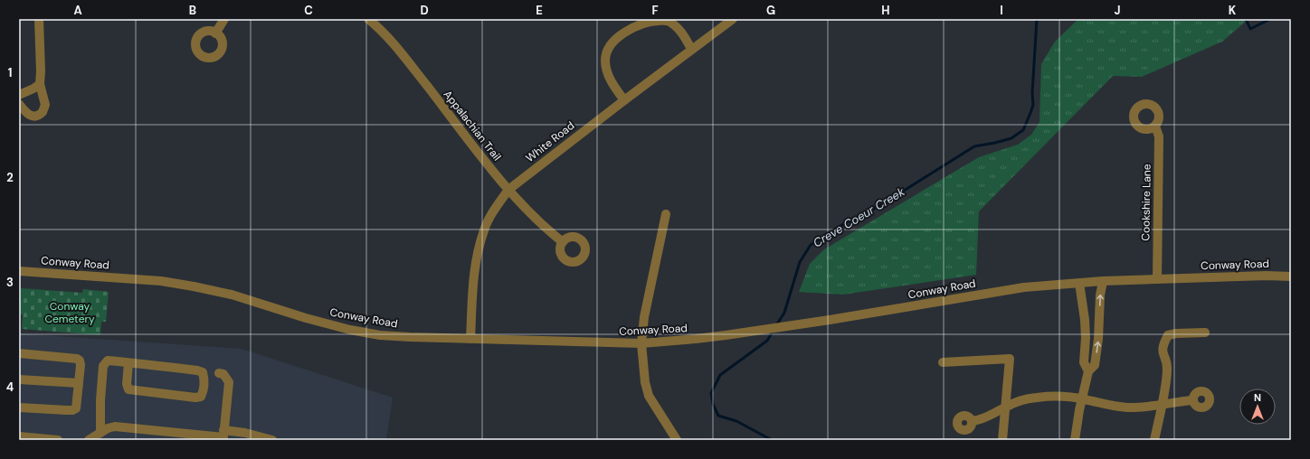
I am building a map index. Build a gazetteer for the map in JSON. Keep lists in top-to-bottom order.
{
  "streets": {
    "street": [
      "Appalachian Trail",
      "White Road",
      "Cookshire Lane",
      "Conway Road"
    ]
  },
  "crossings": [
    ["Appalachian Trail", "White Road"],
    ["White Road", "Conway Road"],
    ["Cookshire Lane", "Conway Road"]
  ],
  "water": ["Creve Coeur Creek"],
  "parks": ["Conway Cemetery"],
  "north": "top",
  "grid": {
    "columns": [
      "A",
      "B",
      "C",
      "D",
      "E",
      "F",
      "G",
      "H",
      "I",
      "J",
      "K"
    ],
    "rows": [
      "1",
      "2",
      "3",
      "4"
    ]
  }
}
